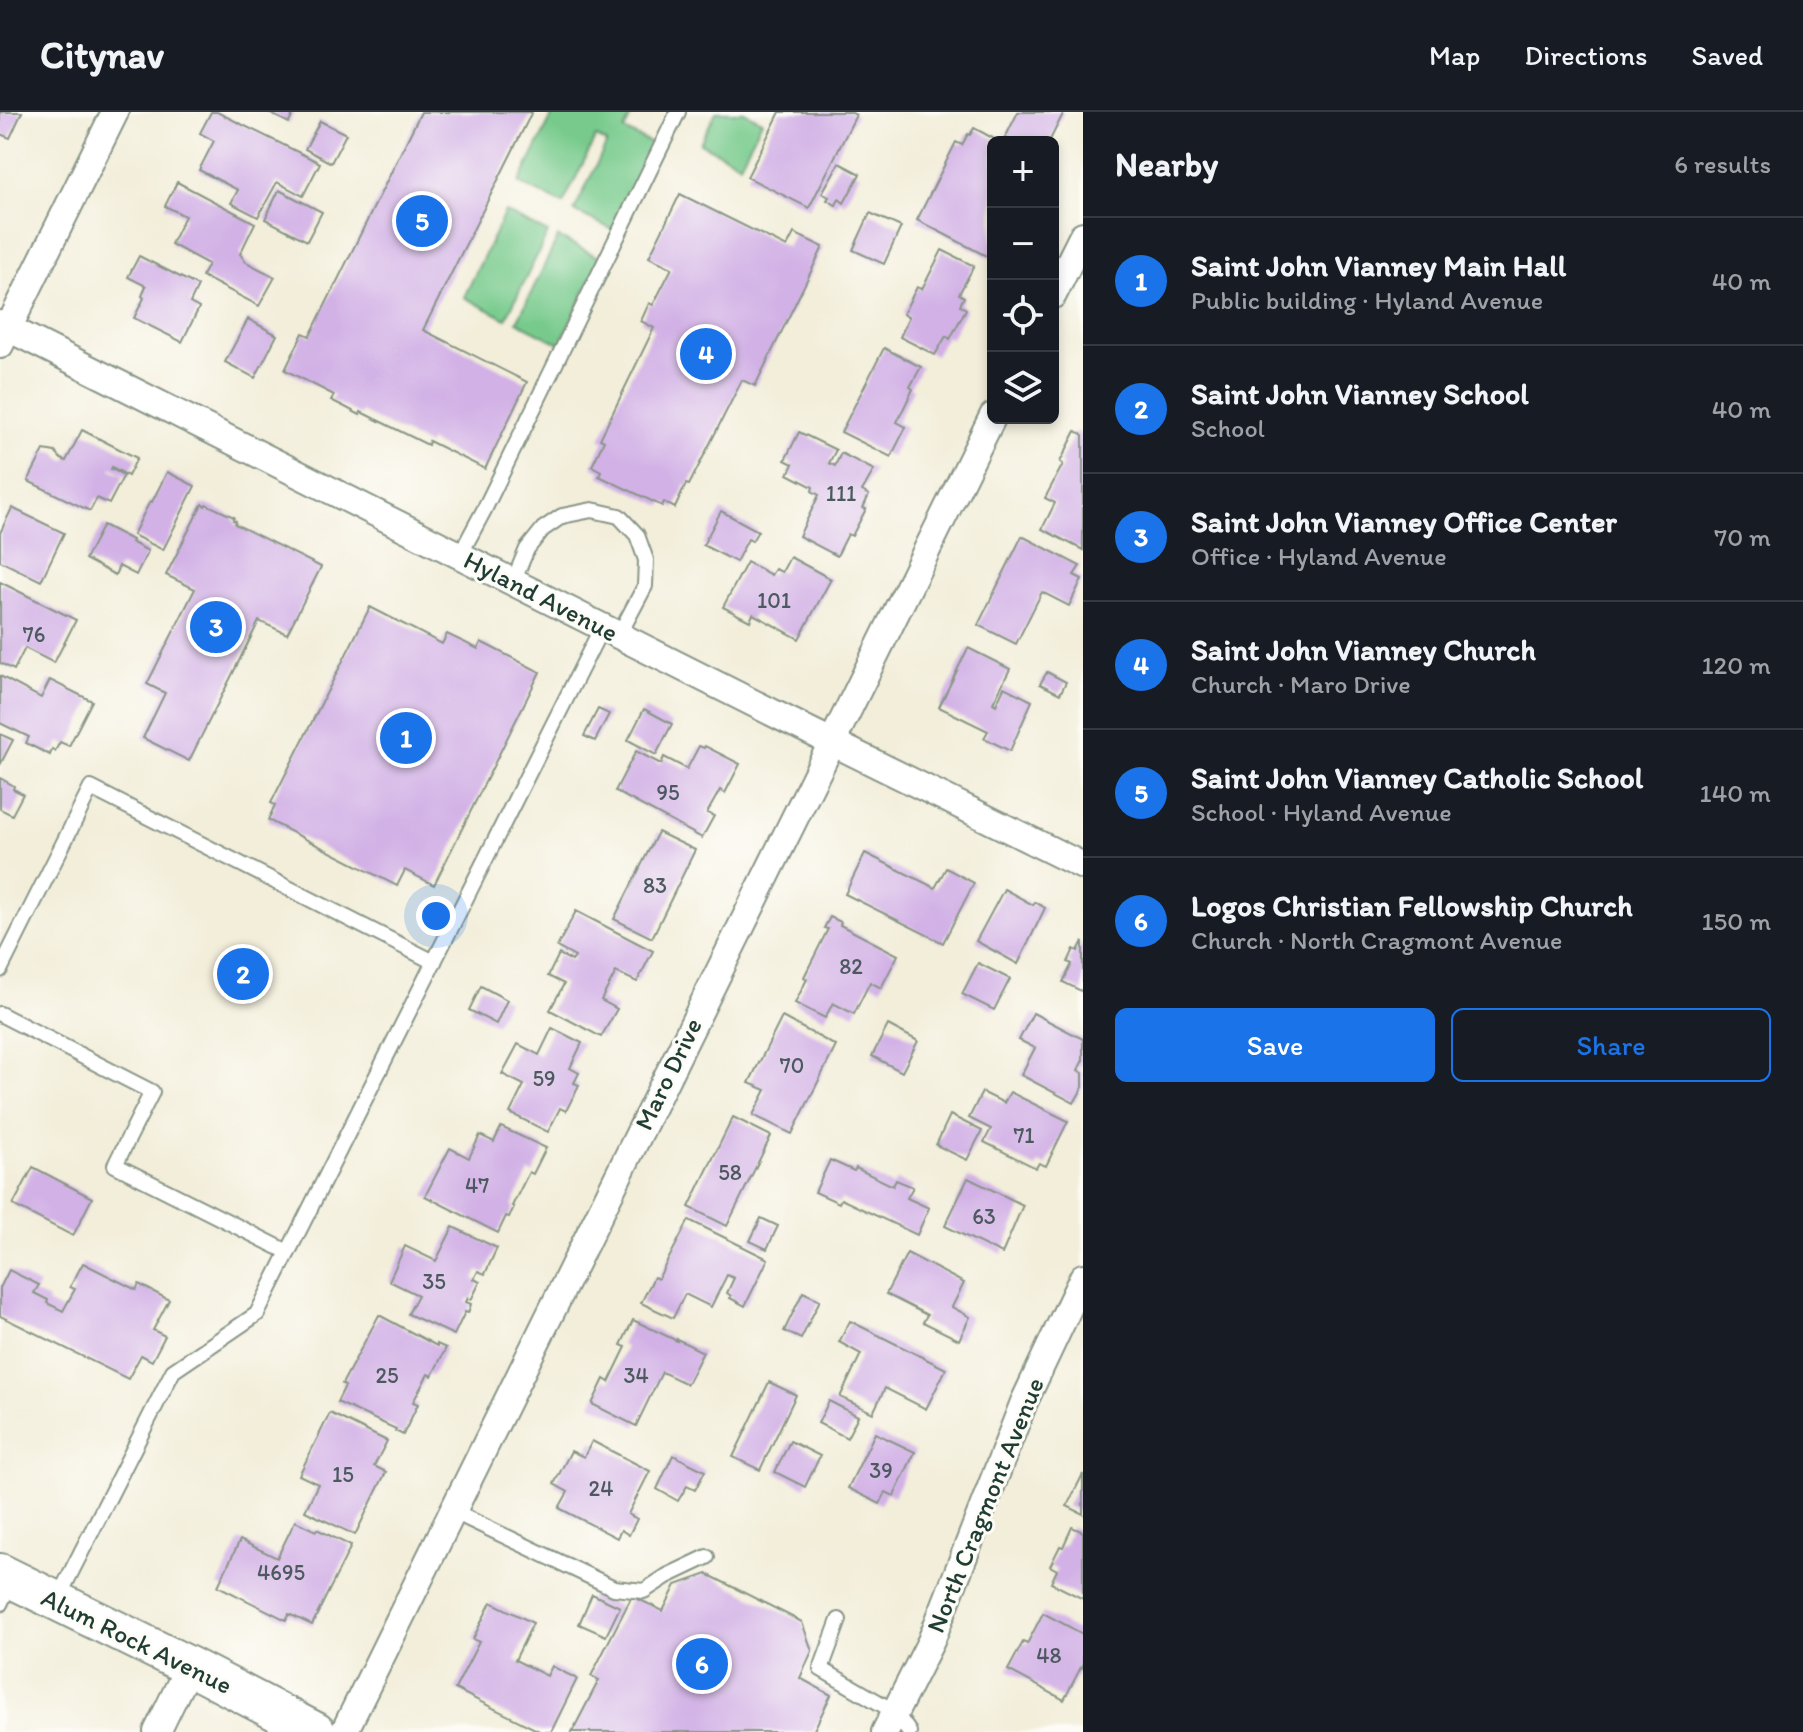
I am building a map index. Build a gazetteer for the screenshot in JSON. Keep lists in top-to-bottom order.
{
  "streets": {
    "main road": ["Alum Rock Avenue"],
    "street": ["Hyland Avenue", "Maro Drive", "North Cragmont Avenue"]
  },
  "crossings": [
    ["Hyland Avenue", "Maro Drive"]
  ],
  "house_numbers": [
    "111",
    "101",
    "76",
    "95",
    "83",
    "82",
    "70",
    "59",
    "71",
    "58",
    "47",
    "63",
    "35",
    "25",
    "34",
    "39",
    "15",
    "24",
    "4695",
    "48"
  ],
  "page": {
    "header": "Citynav",
    "nav": ["Map", "Directions", "Saved"],
    "heading": ["Nearby", "6 results"],
    "map_buttons": ["+", "−"],
    "pins": [
      "5",
      "4",
      "3",
      "1",
      "2",
      "6"
    ],
    "list": [
      {
        "mark": "1",
        "name": "Saint John Vianney Main Hall",
        "note": "Public building · Hyland Avenue",
        "value": "40 m"
      },
      {
        "mark": "2",
        "name": "Saint John Vianney School",
        "note": "School",
        "value": "40 m"
      },
      {
        "mark": "3",
        "name": "Saint John Vianney Office Center",
        "note": "Office · Hyland Avenue",
        "value": "70 m"
      },
      {
        "mark": "4",
        "name": "Saint John Vianney Church",
        "note": "Church · Maro Drive",
        "value": "120 m"
      },
      {
        "mark": "5",
        "name": "Saint John Vianney Catholic School",
        "note": "School · Hyland Avenue",
        "value": "140 m"
      },
      {
        "mark": "6",
        "name": "Logos Christian Fellowship Church",
        "note": "Church · North Cragmont Avenue",
        "value": "150 m"
      }
    ],
    "buttons": ["Save", "Share"]
  }
}
